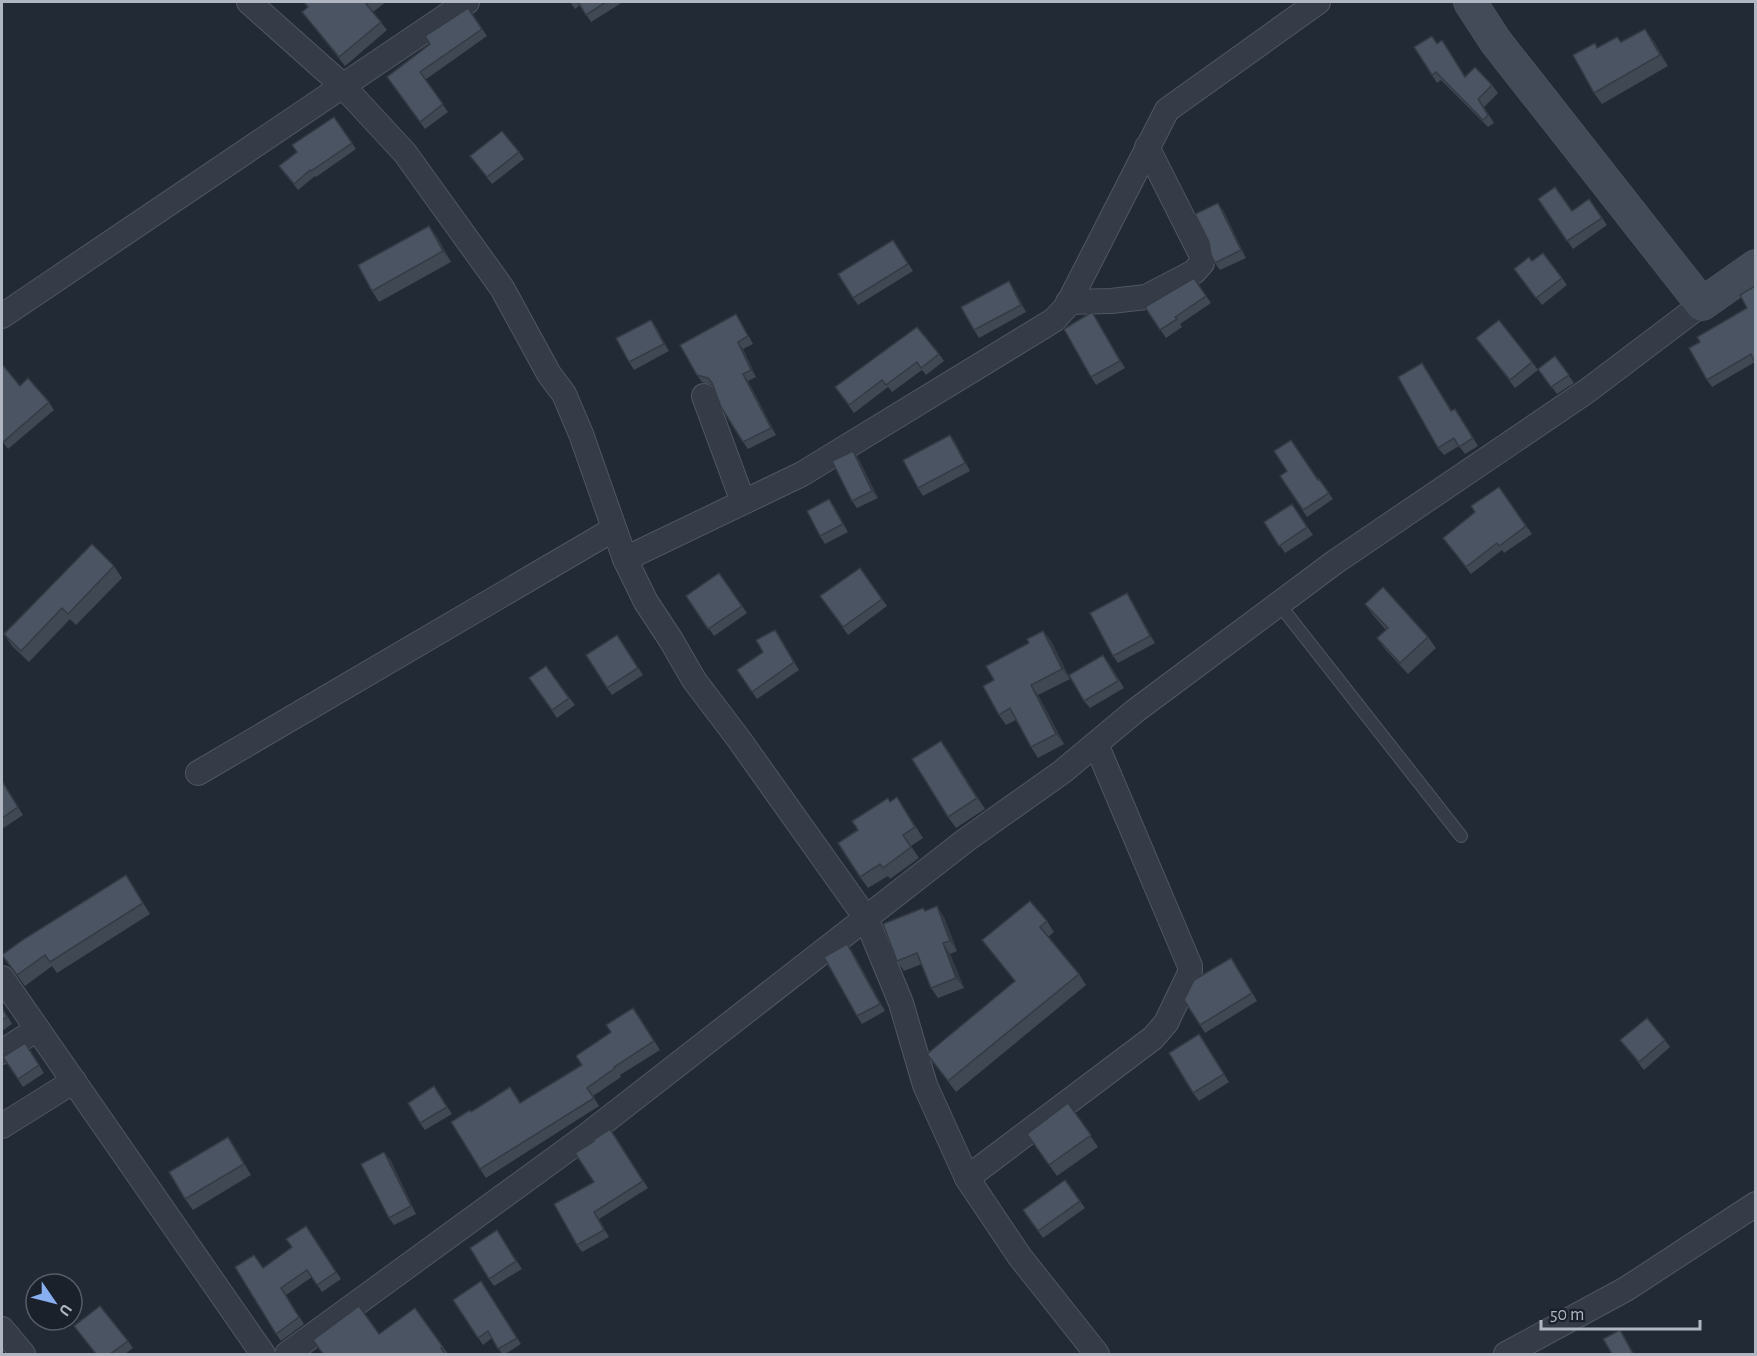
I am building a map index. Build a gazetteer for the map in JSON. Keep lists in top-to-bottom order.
{
  "scale_bar": "50 m",
  "north": "bottom right"
}
